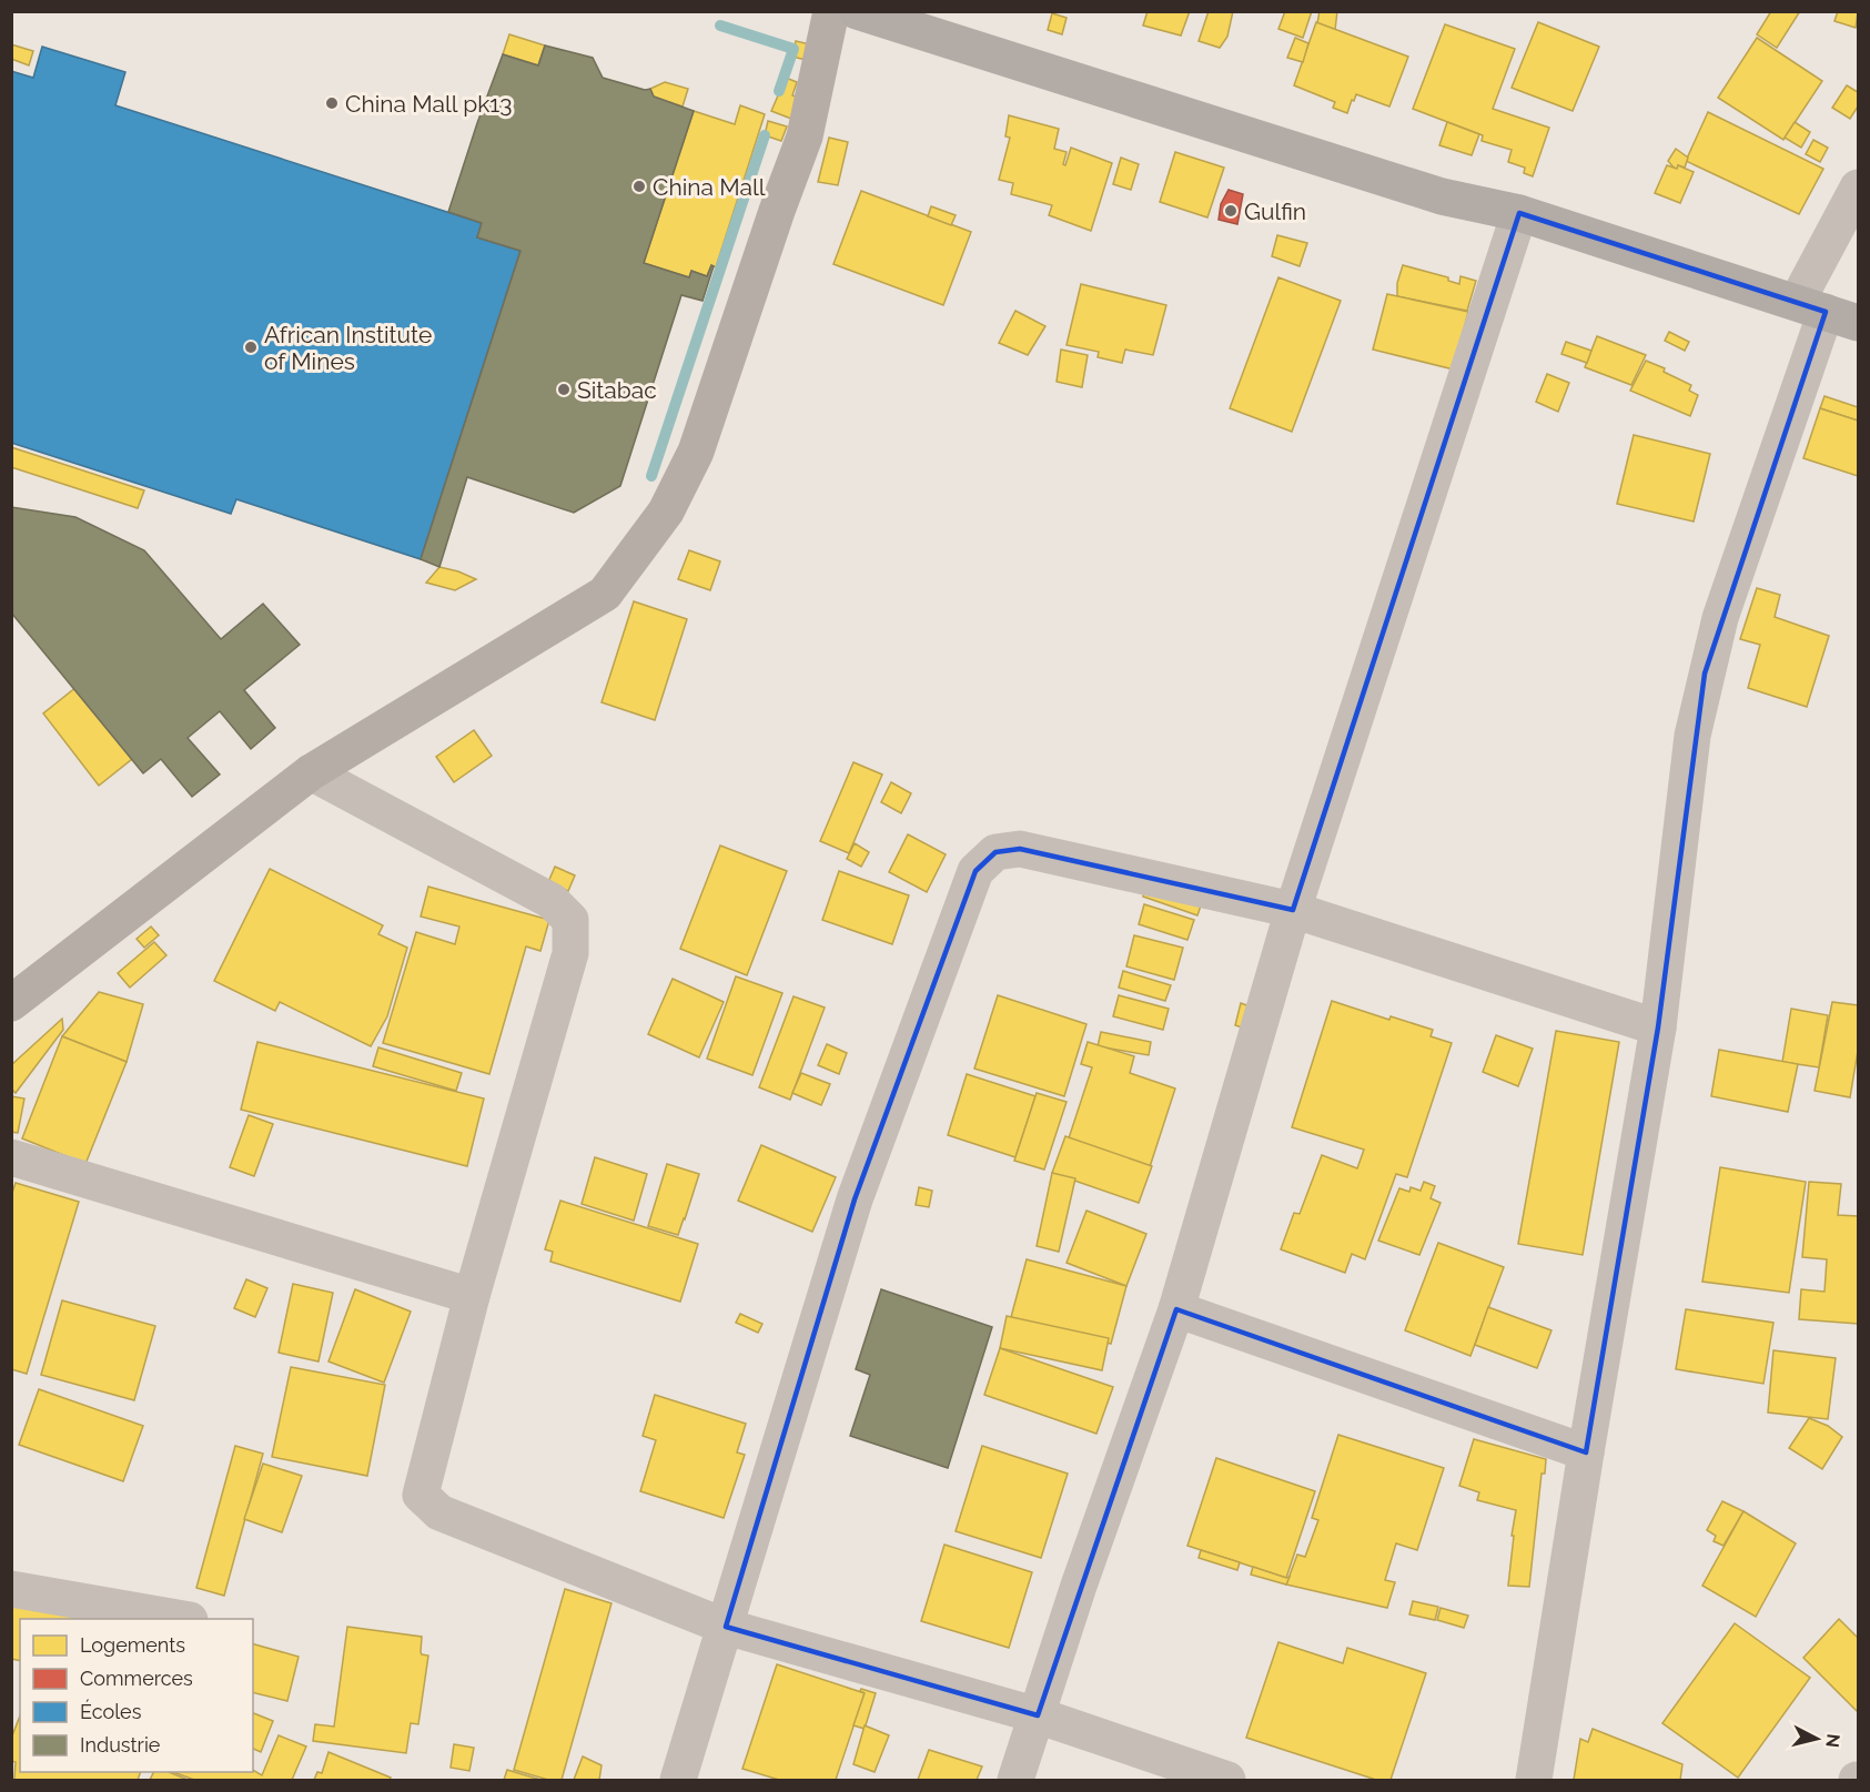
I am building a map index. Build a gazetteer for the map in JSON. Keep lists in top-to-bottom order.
{
  "places": [
    "China Mall pk13",
    "China Mall",
    "Gulfin",
    "African Institute of Mines",
    "Sitabac"
  ],
  "legend": [
    "Logements",
    "Commerces",
    "Écoles",
    "Industrie"
  ],
  "north": "right"
}
